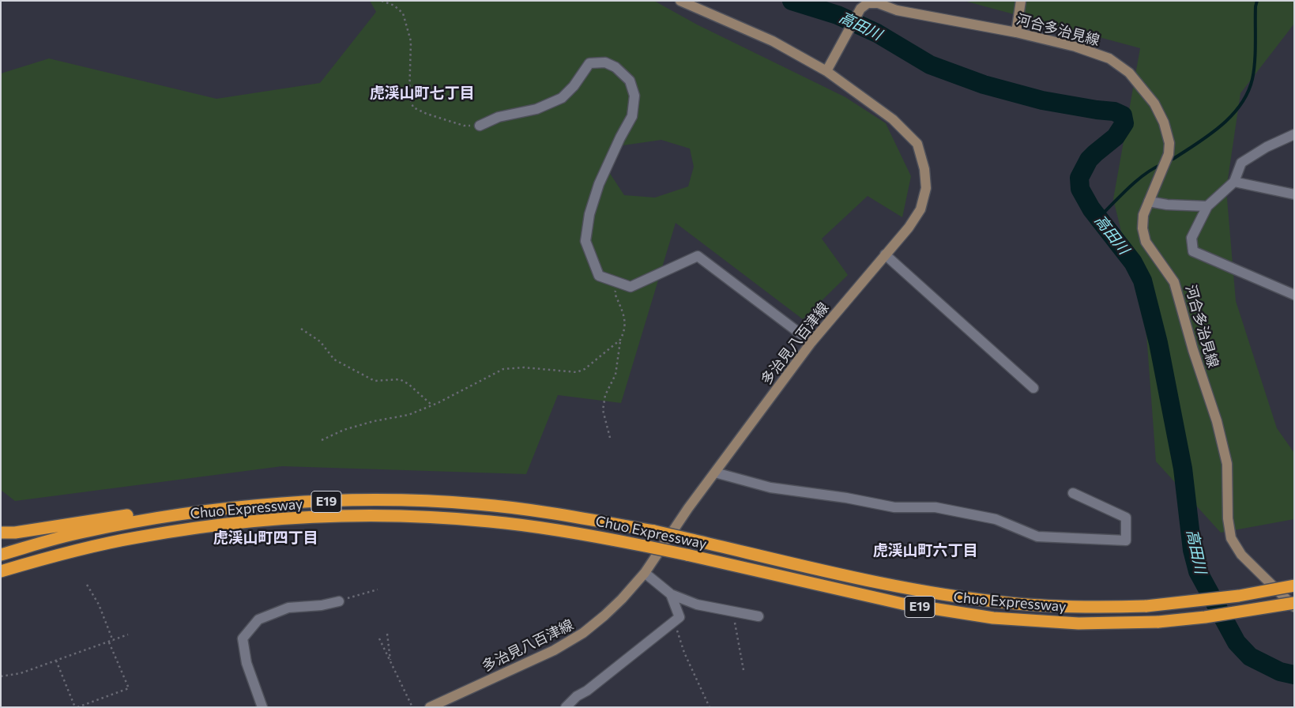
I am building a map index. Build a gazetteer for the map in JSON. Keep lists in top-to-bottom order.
{
  "streets": {
    "highway": ["E19", "Chuo Expressway"],
    "main road": ["河合多治見線", "多治見八百津線"]
  },
  "crossings": [
    ["河合多治見線", "多治見八百津線"]
  ],
  "districts": ["虎渓山町七丁目", "虎渓山町四丁目", "虎渓山町六丁目"],
  "water": ["高田川"]
}
